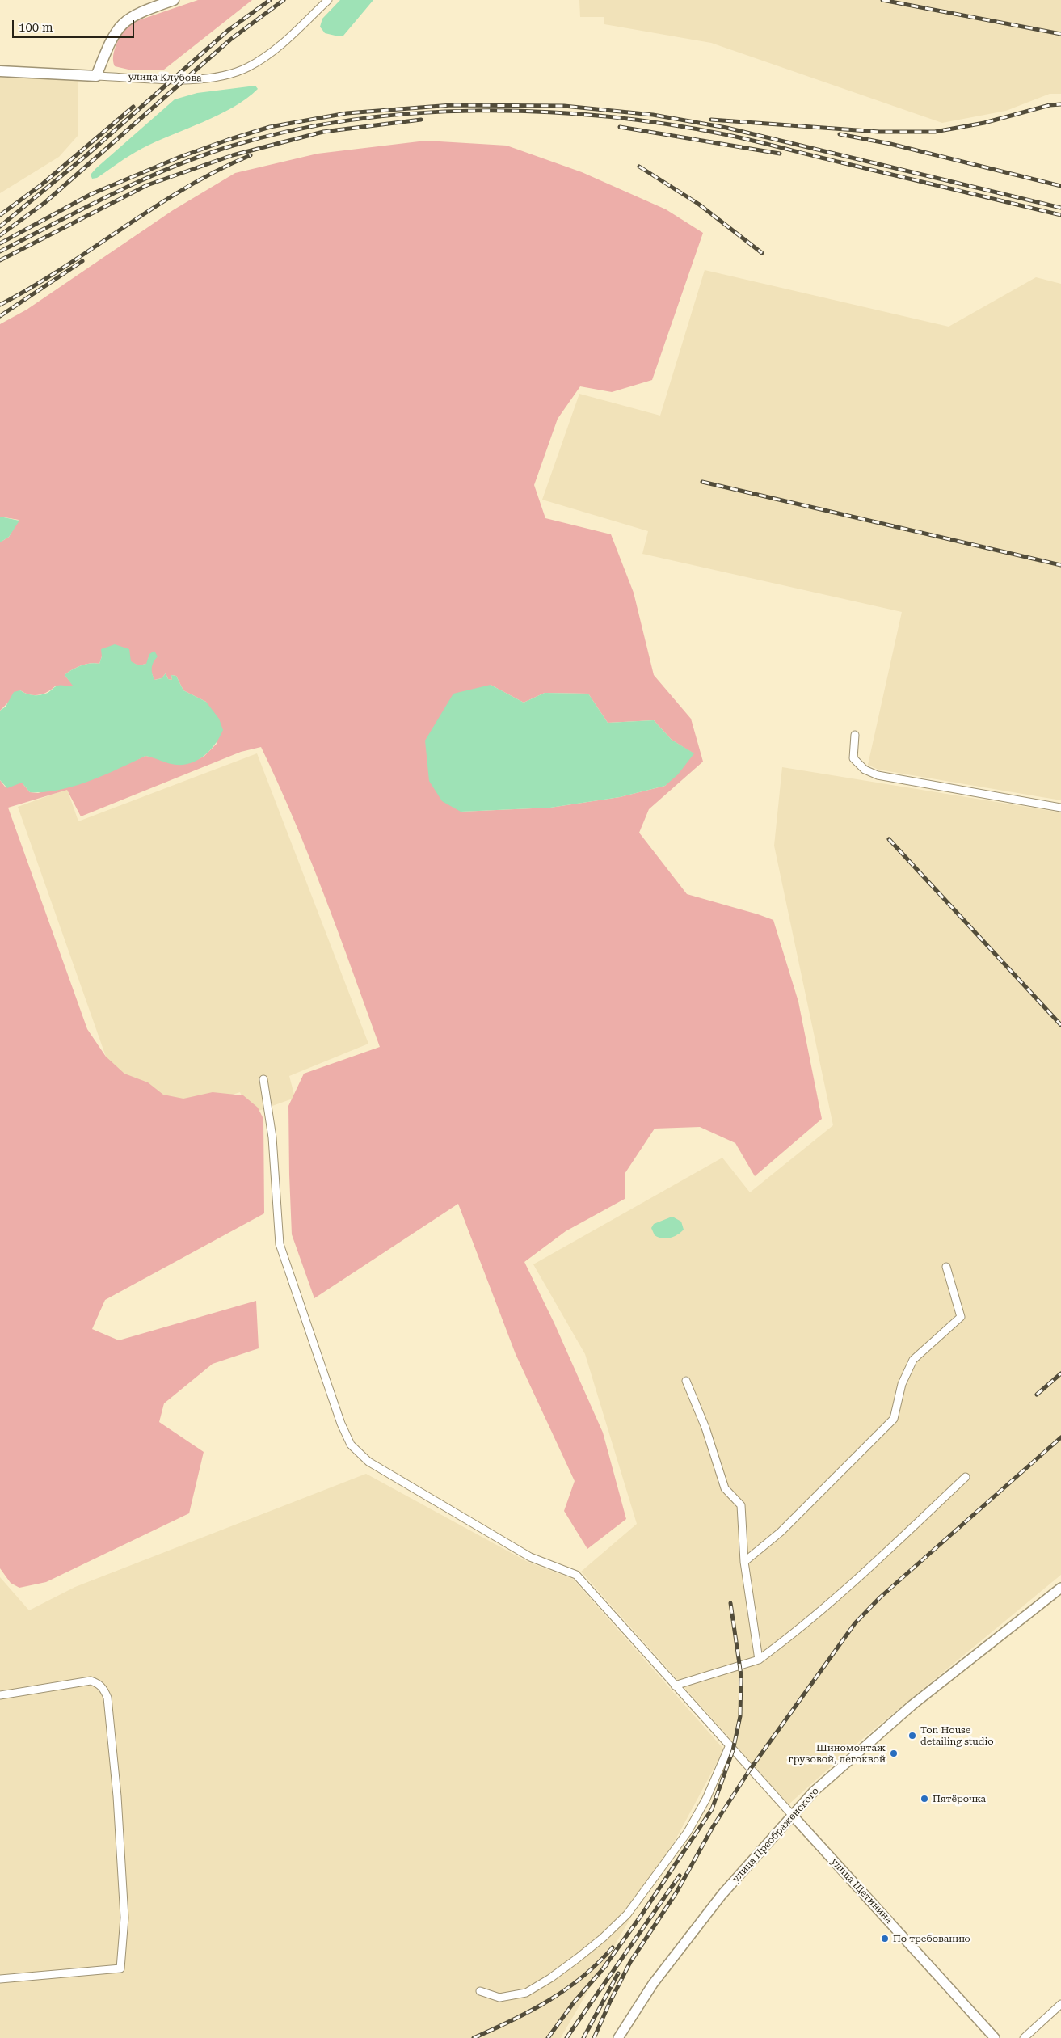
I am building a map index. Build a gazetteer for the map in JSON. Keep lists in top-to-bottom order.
{
  "streets": {
    "main road": ["улица Клубова"],
    "street": ["улица Преображенского", "улица Щетинина"]
  },
  "crossings": [
    ["улица Преображенского", "улица Щетинина"]
  ],
  "places": [
    "Ton House detailing studio",
    "Шиномонтаж грузовой, легоквой",
    "Пятёрочка",
    "По требованию"
  ],
  "scale_bar": "100 m"
}
